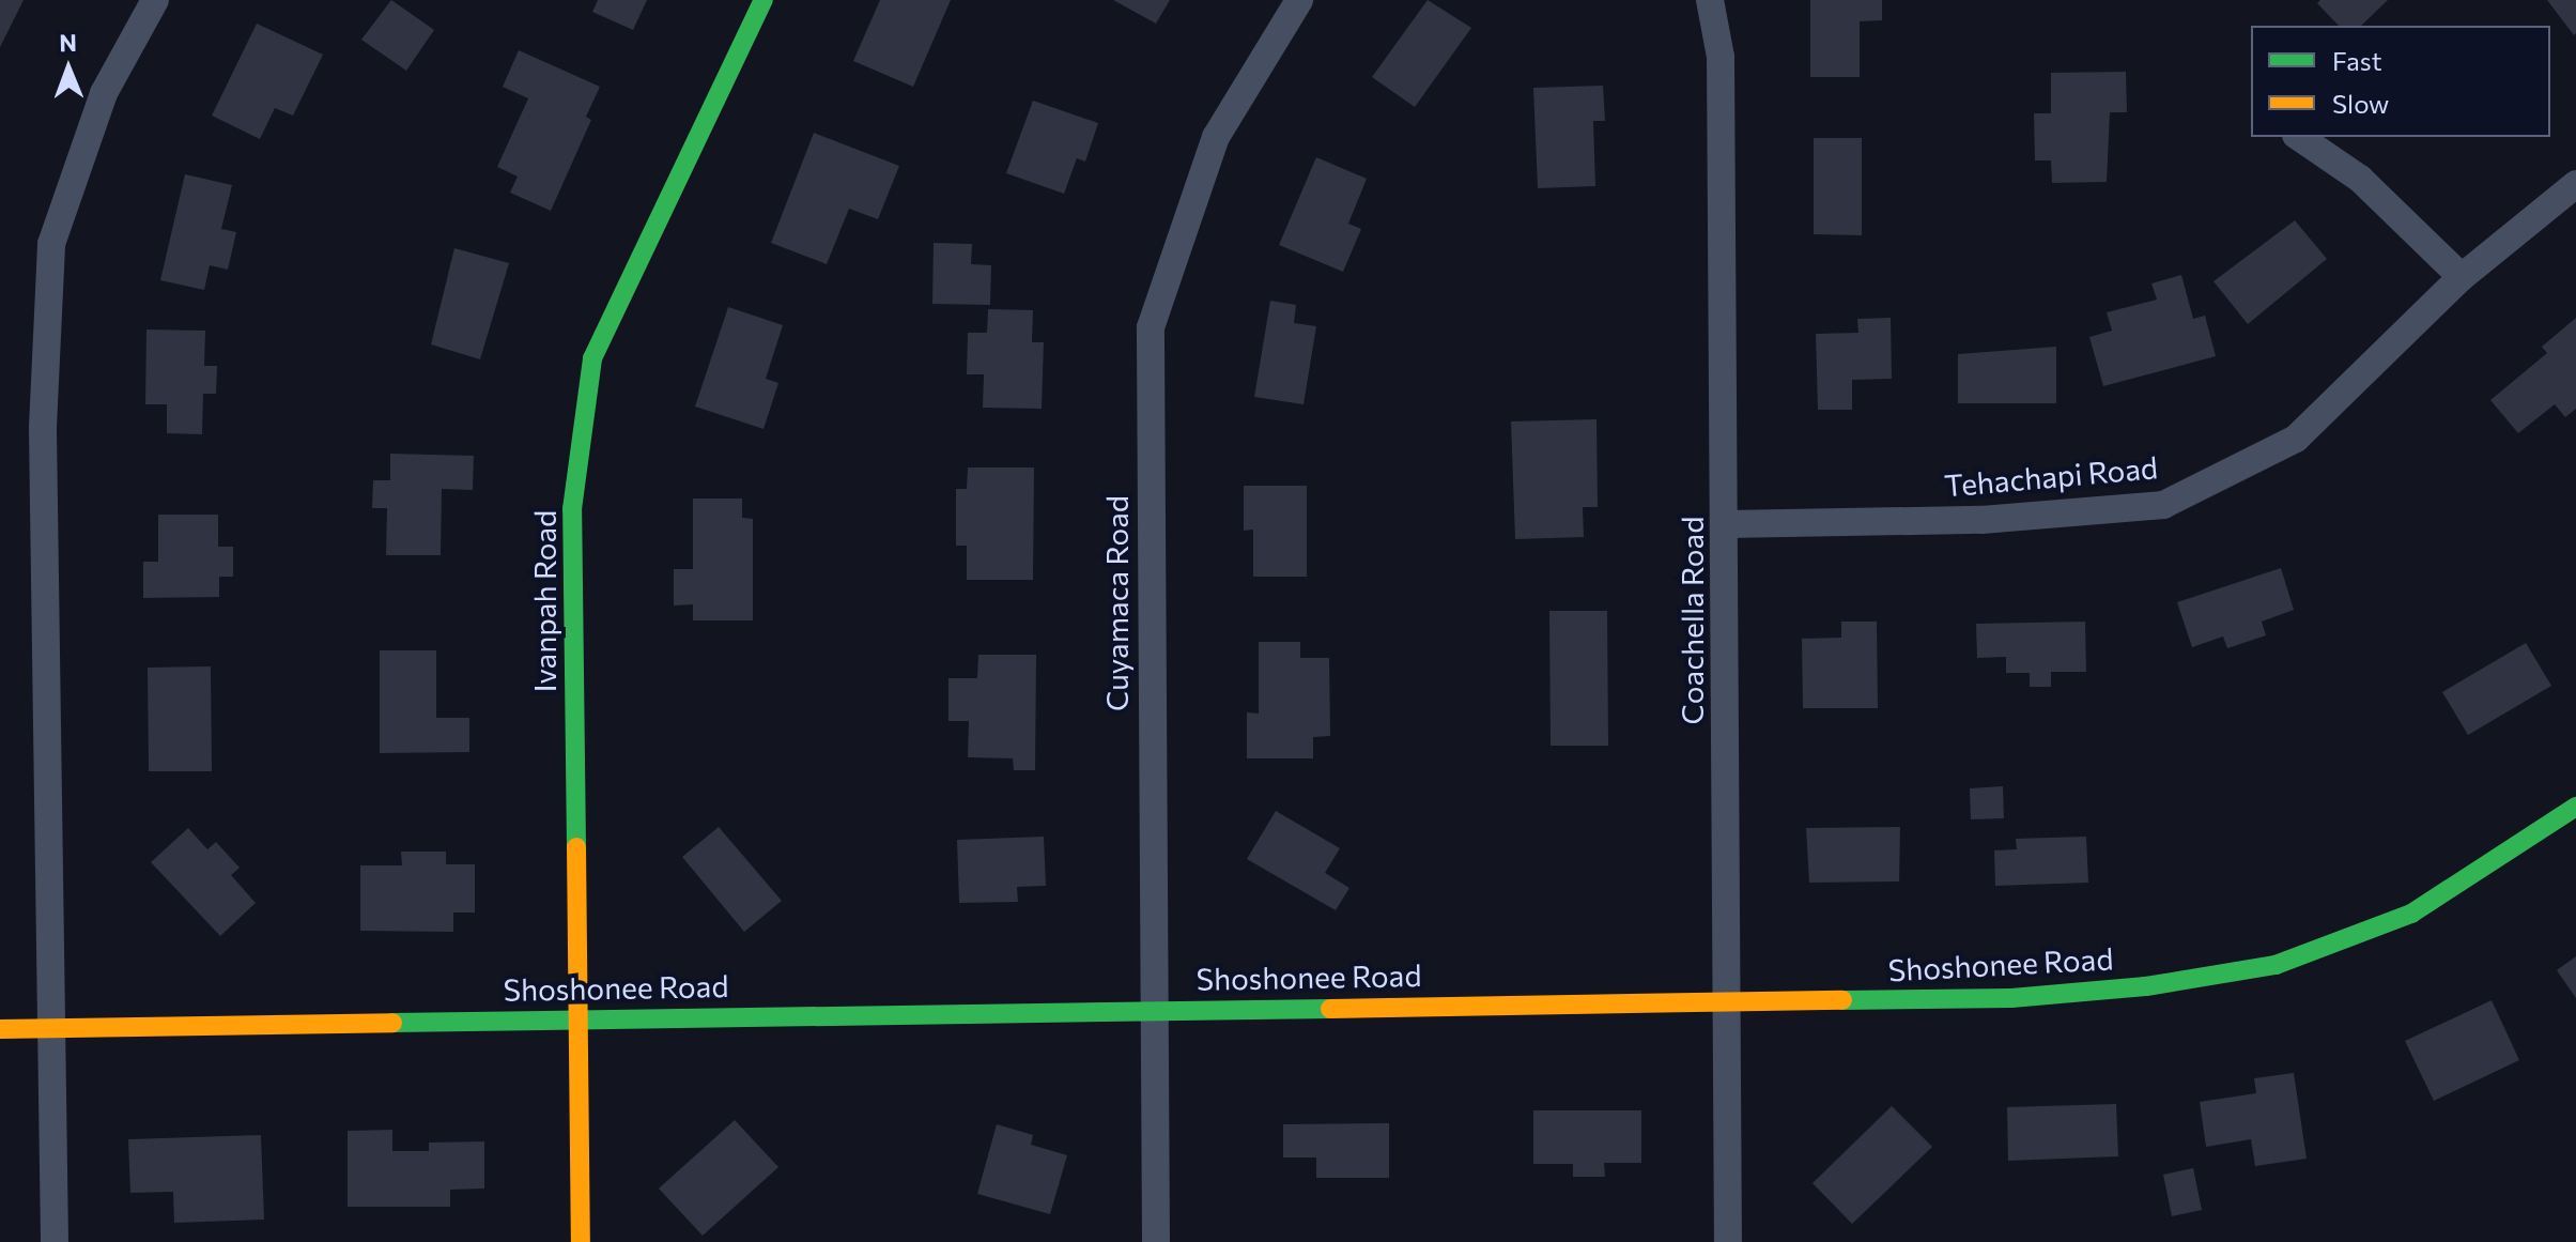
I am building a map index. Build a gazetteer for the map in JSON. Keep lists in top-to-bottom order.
{
  "streets": {
    "street": [
      "Tehachapi Road",
      "Ivanpah Road",
      "Cuyamaca Road",
      "Coachella Road",
      "Shoshonee Road"
    ]
  },
  "crossings": [
    ["Tehachapi Road", "Coachella Road"],
    ["Ivanpah Road", "Shoshonee Road"],
    ["Cuyamaca Road", "Shoshonee Road"],
    ["Coachella Road", "Shoshonee Road"]
  ],
  "legend": ["Fast", "Slow"],
  "north": "top"
}
